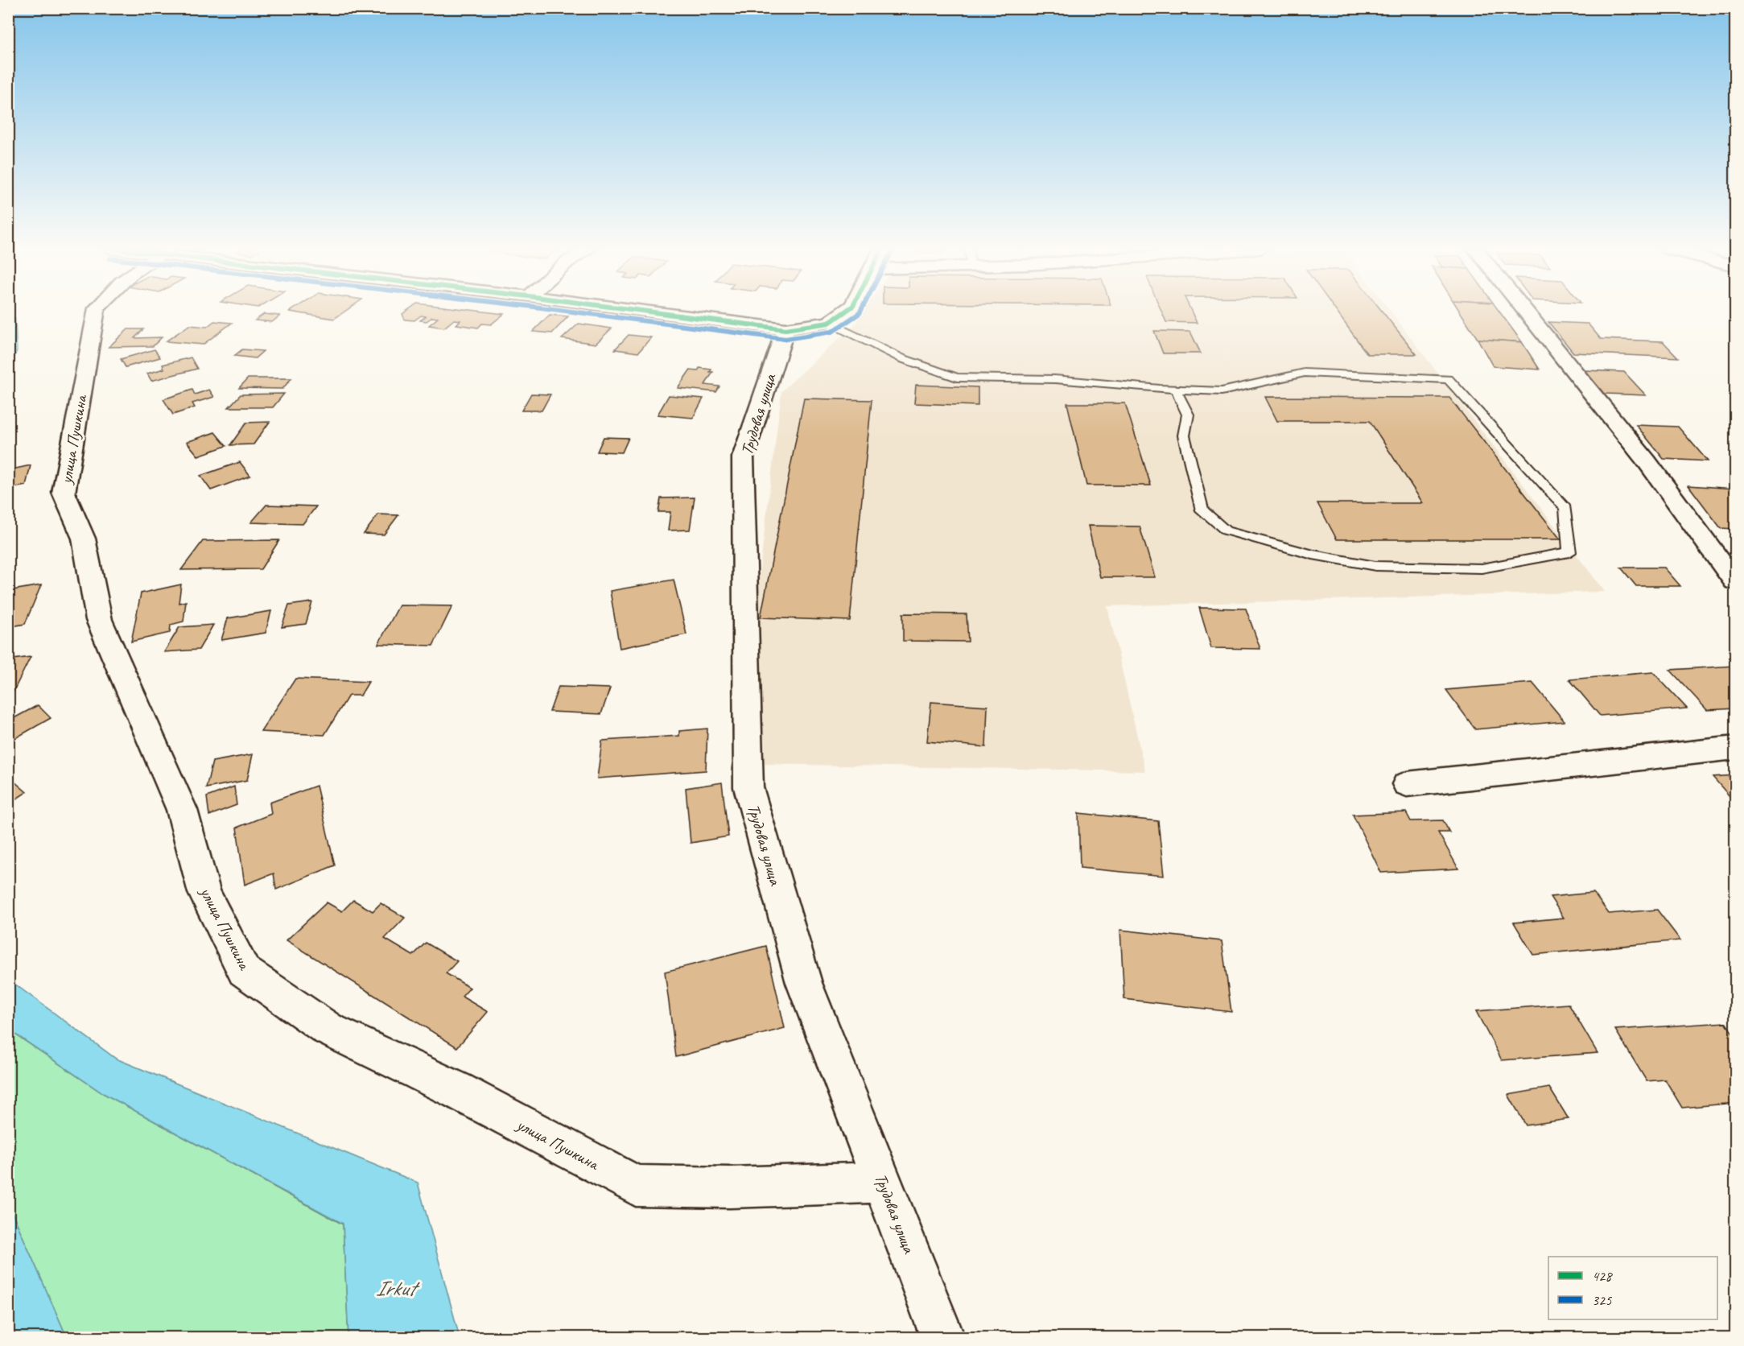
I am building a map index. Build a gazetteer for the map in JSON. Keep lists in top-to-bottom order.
{
  "streets": {
    "street": ["Трудовая улица", "улица Пушкина"]
  },
  "crossings": [
    ["Трудовая улица", "улица Пушкина"]
  ],
  "water": ["Irkut"],
  "lines": ["transit line 428", "transit line 325"],
  "legend": ["428", "325"]
}
